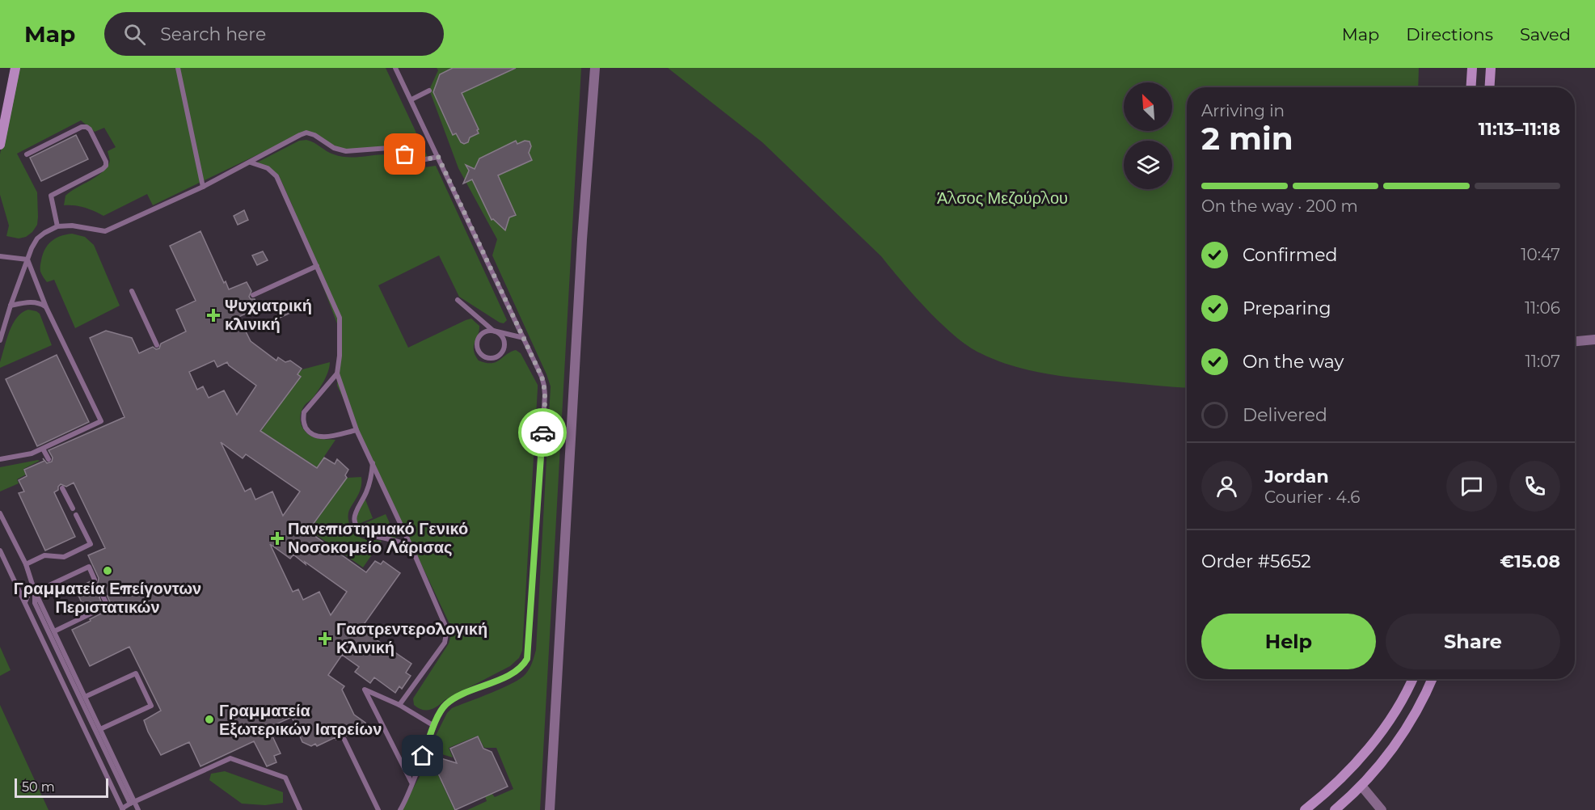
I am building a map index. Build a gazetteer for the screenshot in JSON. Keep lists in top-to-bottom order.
{
  "parks": ["Άλσος Μεζούρλου"],
  "places": {
    "health": ["Ψυχιατρική κλινική", "Πανεπιστημιακό Γενικό Νοσοκομείο Λάρισας", "Γαστρεντερολογική Κλινική"],
    "other": ["Γραμματεία Επείγοντων Περιστατικών", "Γραμματεία Εξωτερικών Ιατρείων"]
  },
  "scale_bar": "50 m",
  "north": "top left",
  "page": {
    "header": "Map",
    "search": "Search here",
    "nav": ["Map", "Directions", "Saved"],
    "heading": ["2 min", "Arriving in", "11:13–11:18"],
    "panel": [
      "Jordan",
      "Courier · 4.6",
      "Order #5652",
      "€15.08"
    ],
    "bar": "On the way · 200 m",
    "list": [
      ["Confirmed", "10:47"],
      ["Preparing", "11:06"],
      ["On the way", "11:07"],
      "Delivered"
    ],
    "buttons": ["Help", "Share"],
    "scale": "50 m"
  }
}
